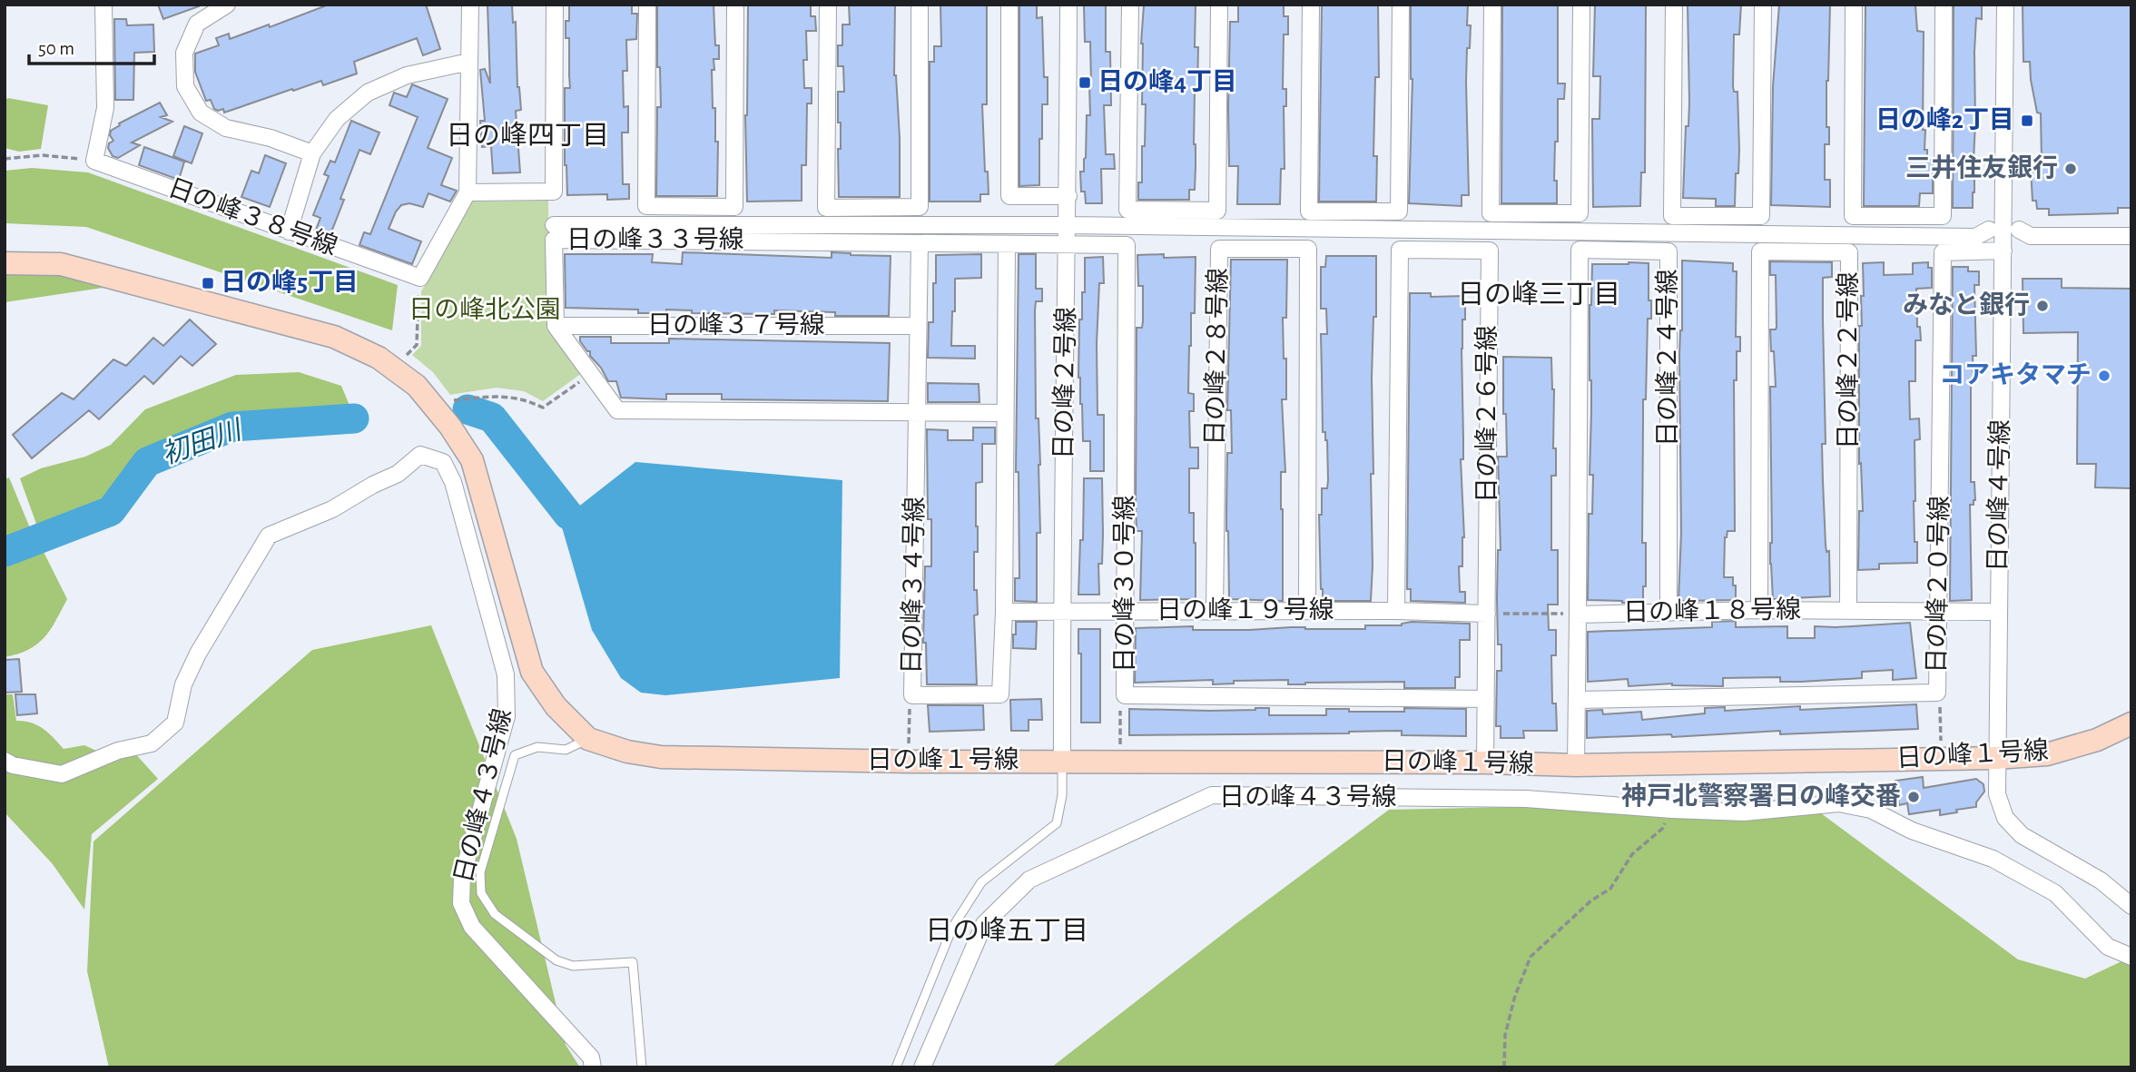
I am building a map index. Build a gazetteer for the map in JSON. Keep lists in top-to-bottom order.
{
  "streets": {
    "street": [
      "日の峰３８号線",
      "日の峰３３号線",
      "日の峰３７号線",
      "日の峰２８号線",
      "日の峰２４号線",
      "日の峰２２号線",
      "日の峰２号線",
      "日の峰２６号線",
      "日の峰４号線",
      "日の峰３０号線",
      "日の峰２０号線",
      "日の峰３４号線",
      "日の峰１９号線",
      "日の峰１８号線",
      "日の峰１号線",
      "日の峰４３号線"
    ]
  },
  "crossings": [
    ["日の峰３３号線", "日の峰３７号線"],
    ["日の峰３３号線", "日の峰２号線"],
    ["日の峰３３号線", "日の峰３０号線"],
    ["日の峰３３号線", "日の峰３４号線"],
    ["日の峰３７号線", "日の峰３４号線"],
    ["日の峰２８号線", "日の峰１９号線"],
    ["日の峰２４号線", "日の峰１８号線"],
    ["日の峰２２号線", "日の峰１８号線"],
    ["日の峰２号線", "日の峰３０号線"],
    ["日の峰２号線", "日の峰１９号線"],
    ["日の峰２号線", "日の峰１号線"],
    ["日の峰２６号線", "日の峰３０号線"],
    ["日の峰２６号線", "日の峰１９号線"],
    ["日の峰２６号線", "日の峰１号線"],
    ["日の峰４号線", "日の峰２０号線"],
    ["日の峰４号線", "日の峰１８号線"],
    ["日の峰４号線", "日の峰１号線"],
    ["日の峰３０号線", "日の峰１９号線"],
    ["日の峰２０号線", "日の峰１８号線"],
    ["日の峰３４号線", "日の峰１９号線"]
  ],
  "districts": ["日の峰四丁目", "日の峰三丁目", "日の峰五丁目"],
  "water": ["初田川"],
  "parks": ["日の峰北公園"],
  "places": {
    "transit": ["日の峰4丁目", "日の峰2丁目", "日の峰5丁目"],
    "other": [
      "三井住友銀行",
      "みなと銀行",
      "コアキタマチ",
      "神戸北警察署日の峰交番"
    ]
  },
  "scale_bar": "50 m"
}
